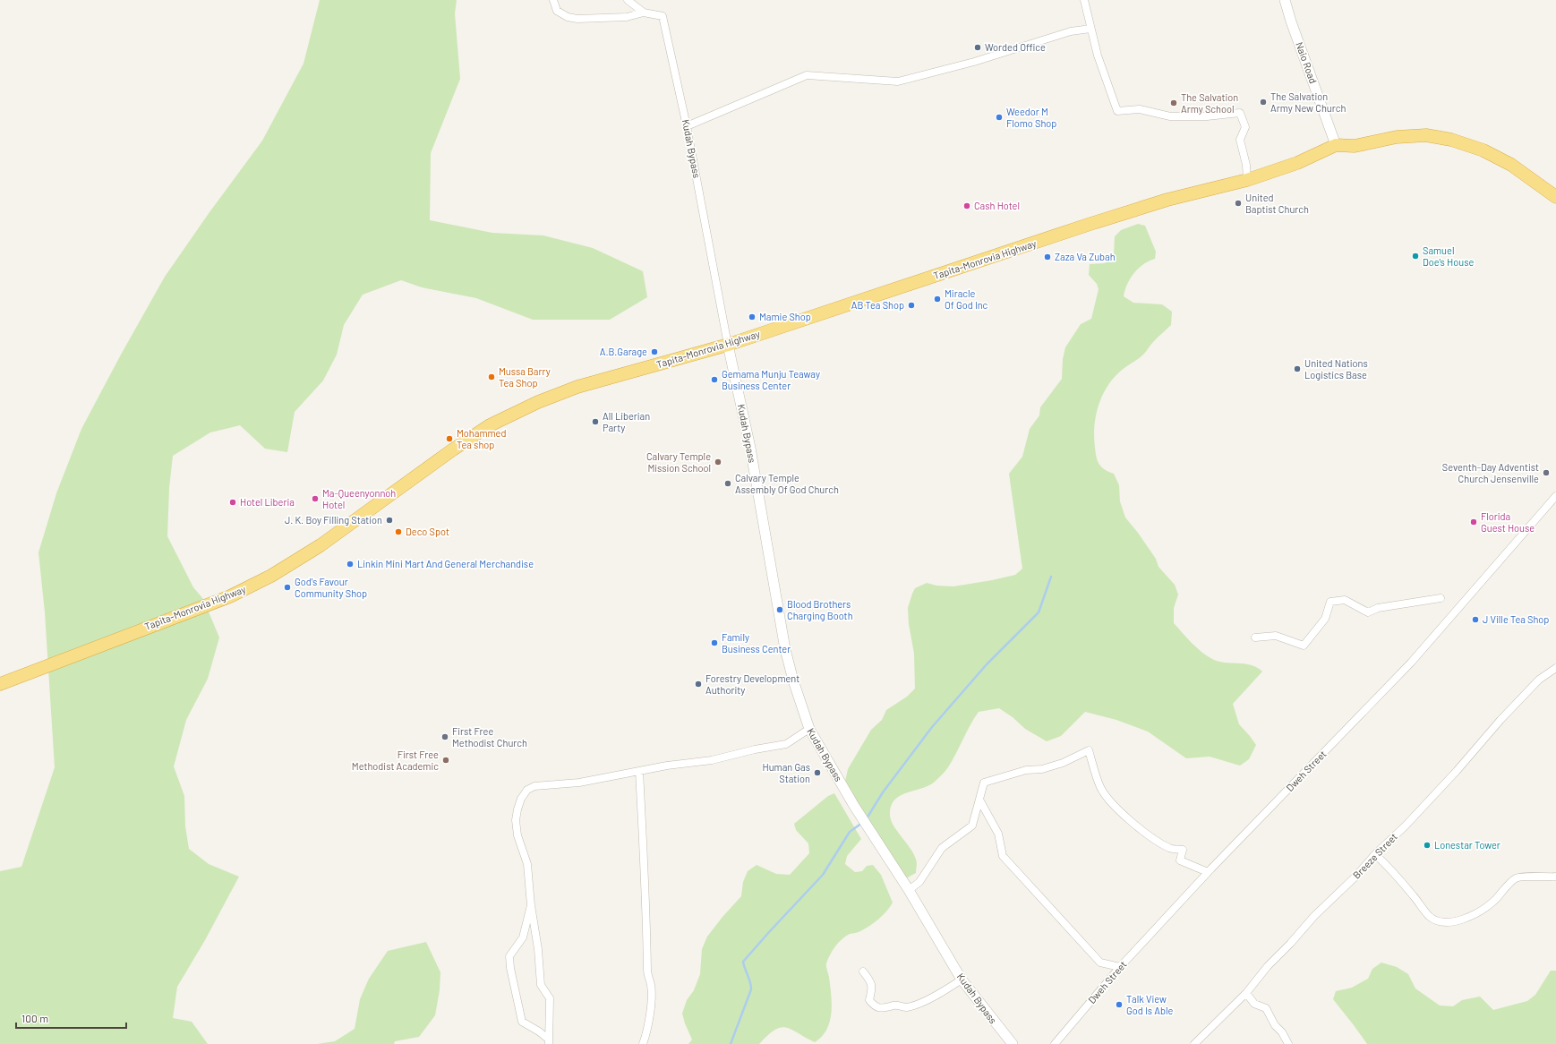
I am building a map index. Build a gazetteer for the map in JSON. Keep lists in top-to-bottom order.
{
  "streets": {
    "highway": ["Tapita-Monrovia Highway"],
    "street": [
      "Naio Road",
      "Kudah Bypass",
      "Dweh Street",
      "Breeze Street"
    ]
  },
  "crossings": [
    ["Naio Road", "Tapita-Monrovia Highway"],
    ["Kudah Bypass", "Tapita-Monrovia Highway"]
  ],
  "places": [
    "Worded Office",
    "The Salvation Army New Church",
    "The Salvation Army School",
    "Weedor M Flomo Shop",
    "United Baptist Church",
    "Cash Hotel",
    "Samuel Doe's House",
    "Zaza Va Zubah",
    "Miracle Of God Inc",
    "AB Tea Shop",
    "Mamie Shop",
    "A.B.Garage",
    "United Nations Logistics Base",
    "Mussa Barry Tea Shop",
    "Gemama Munju Teaway Business Center",
    "All Liberian Party",
    "Mohammed Tea shop",
    "Calvary Temple Mission School",
    "Seventh-Day Adventist Church Jensenville",
    "Calvary Temple Assembly Of God Church",
    "Ma-Queenyonnoh Hotel",
    "Hotel Liberia",
    "J. K. Boy Filling Station",
    "Florida Guest House",
    "Deco Spot",
    "Linkin Mini Mart And General Merchandise",
    "God's Favour Community Shop",
    "Blood Brothers Charging Booth",
    "J Ville Tea Shop",
    "Family Business Center",
    "Forestry Development Authority",
    "First Free Methodist Church",
    "First Free Methodist Academic",
    "Human Gas Station",
    "Lonestar Tower",
    "Talk View God Is Able"
  ],
  "scale_bar": "100 m"
}
